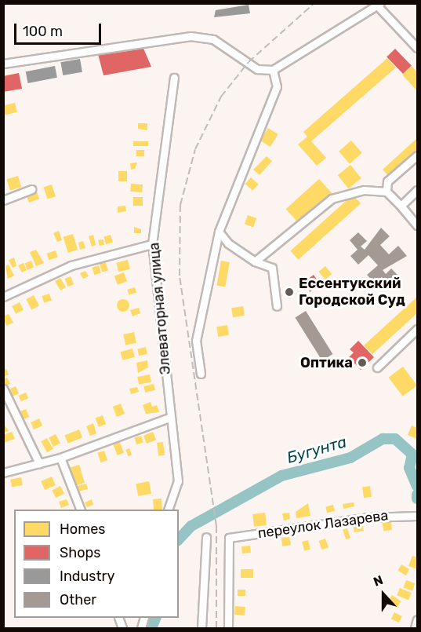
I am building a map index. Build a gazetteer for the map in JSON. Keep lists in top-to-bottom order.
{
  "streets": {
    "street": ["Элеваторная улица", "переулок Лазарева"]
  },
  "water": ["Бугунта"],
  "places": ["Ессентукский Городской Суд", "Оптика"],
  "legend": [
    "Homes",
    "Shops",
    "Industry",
    "Other"
  ],
  "scale_bar": "100 m",
  "north": "top"
}
